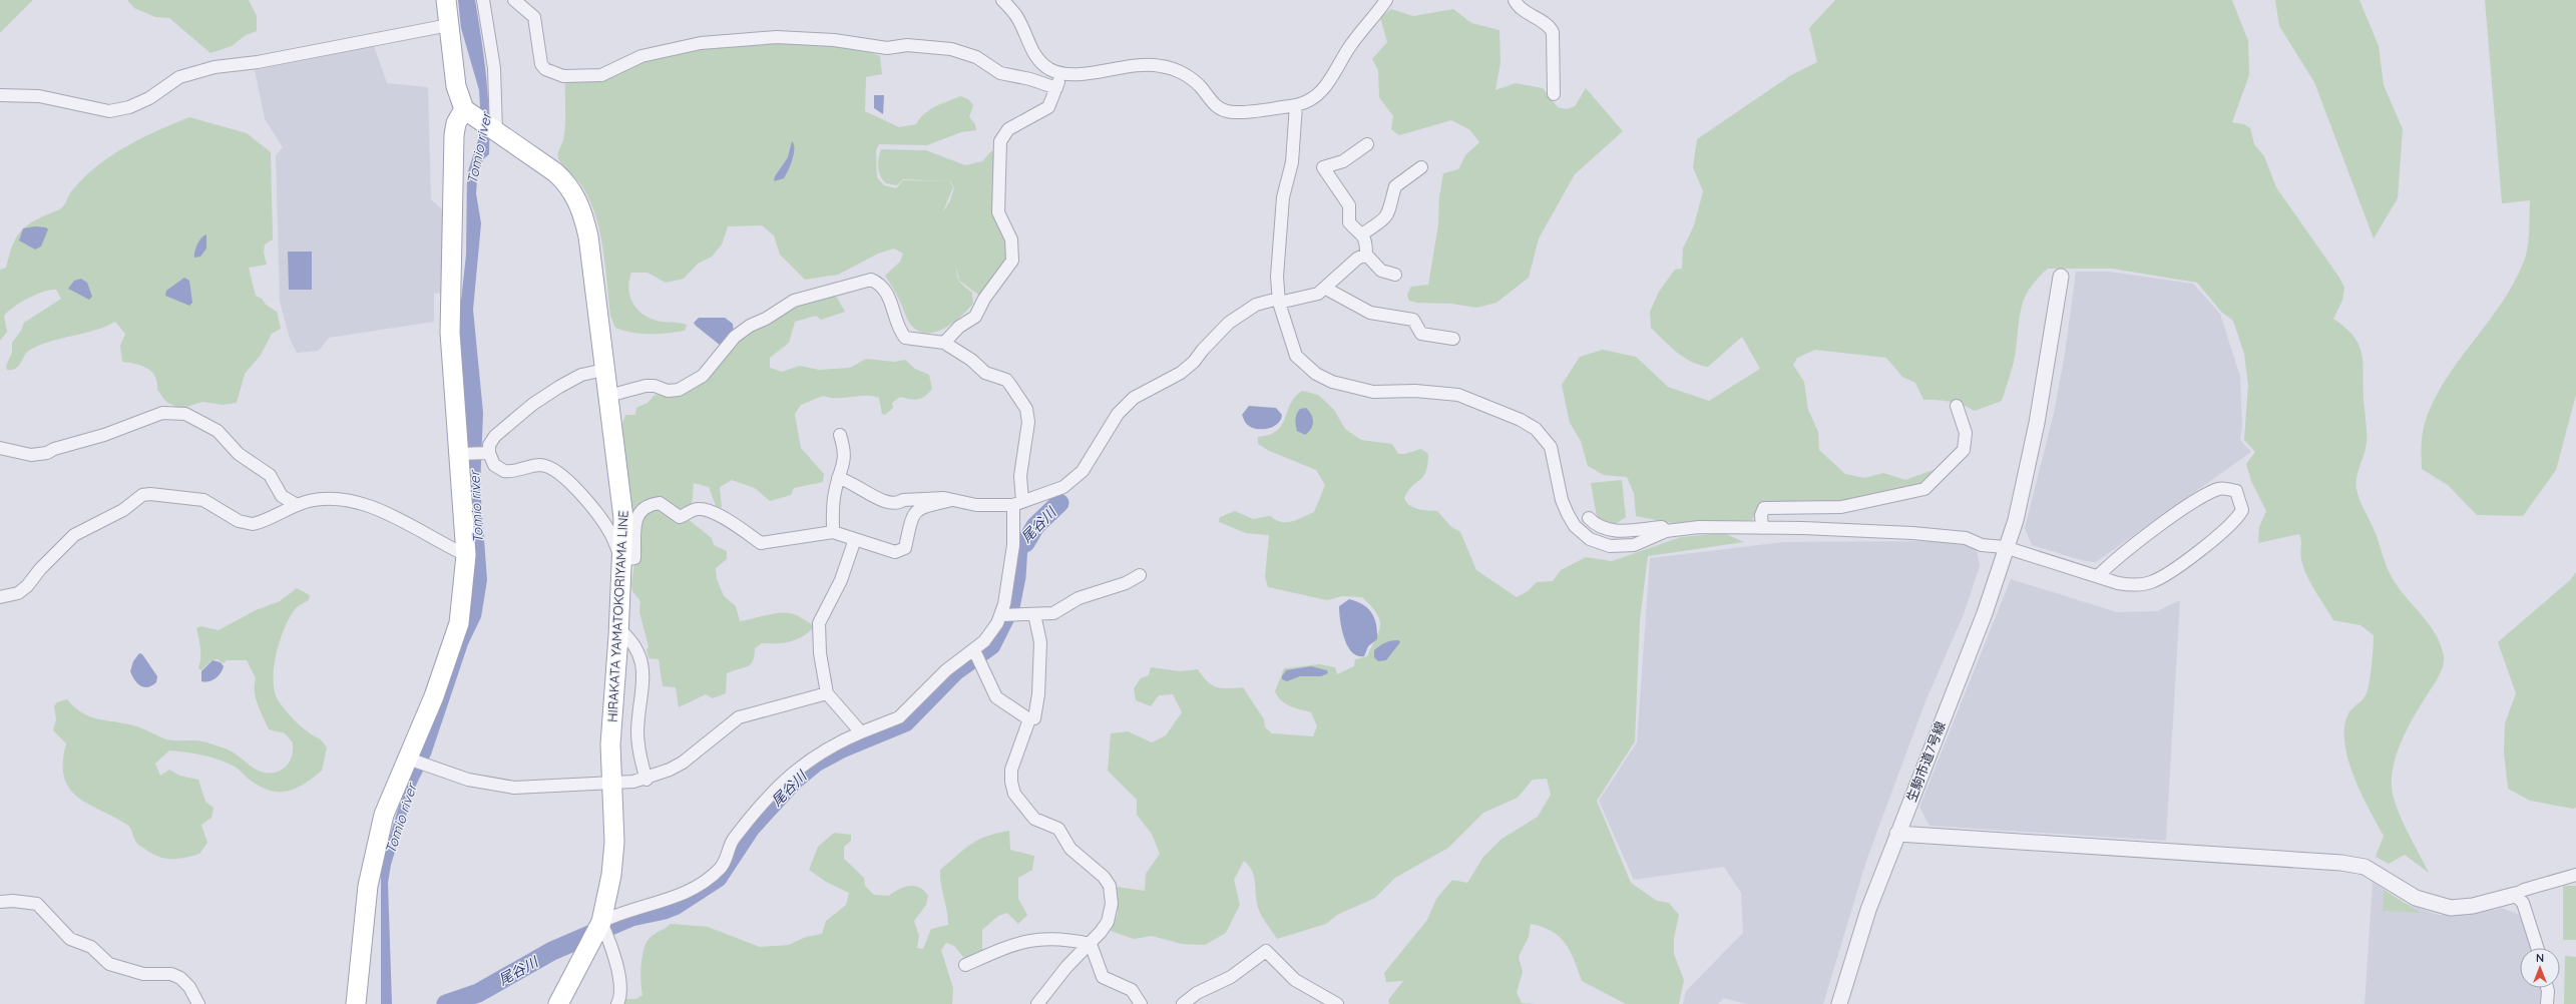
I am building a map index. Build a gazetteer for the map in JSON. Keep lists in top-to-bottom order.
{
  "streets": {
    "main road": ["HIRAKATA YAMATOKORIYAMA LINE"],
    "street": ["生駒市道7号線"]
  },
  "water": ["Tomio river", "尾谷川"],
  "north": "top"
}
